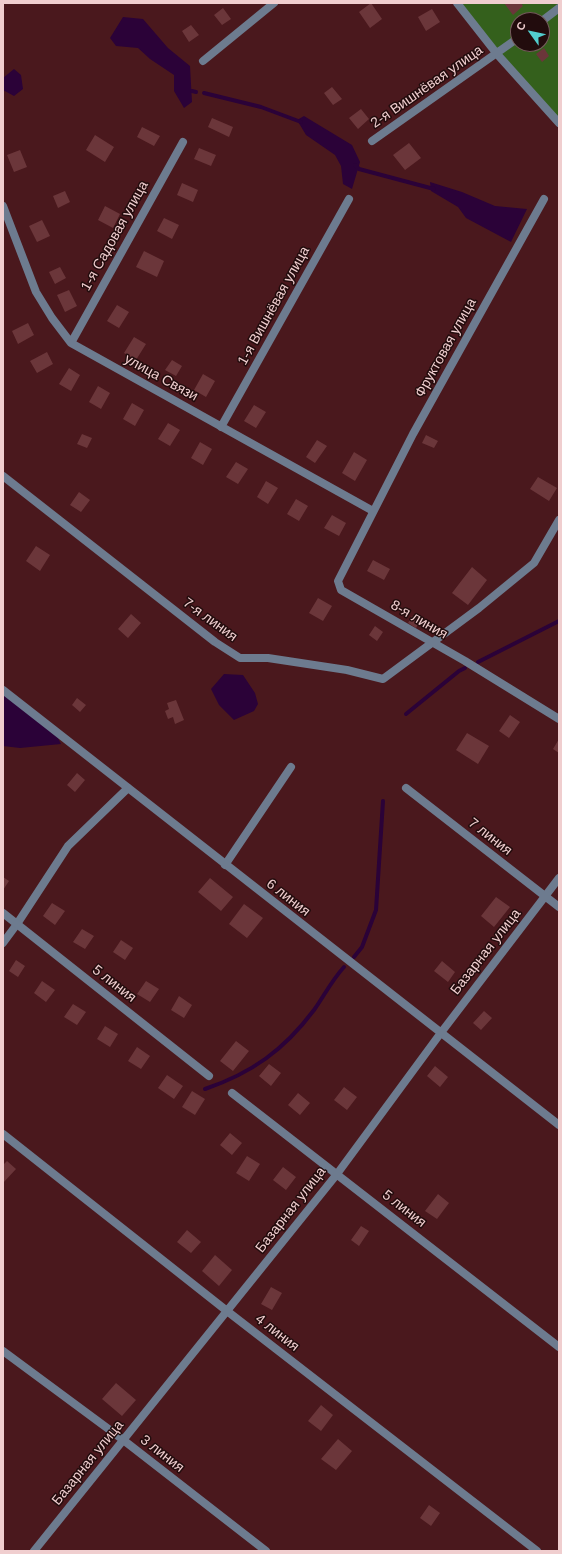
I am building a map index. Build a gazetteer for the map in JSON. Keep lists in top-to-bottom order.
{
  "streets": {
    "street": [
      "2-я Вишнёвая улица",
      "1-я Садовая улица",
      "1-я Вишнёвая улица",
      "Фруктовая улица",
      "улица Связи",
      "7-я линия",
      "8-я линия",
      "7 линия",
      "6 линия",
      "Базарная улица",
      "5 линия",
      "4 линия",
      "3 линия"
    ]
  },
  "crossings": [
    ["1-я Садовая улица", "улица Связи"],
    ["1-я Вишнёвая улица", "улица Связи"],
    ["Фруктовая улица", "улица Связи"],
    ["Фруктовая улица", "8-я линия"],
    ["улица Связи", "8-я линия"],
    ["7-я линия", "8-я линия"],
    ["7 линия", "Базарная улица"],
    ["6 линия", "Базарная улица"],
    ["Базарная улица", "5 линия"],
    ["Базарная улица", "4 линия"],
    ["Базарная улица", "3 линия"]
  ],
  "north": "top left"
}
